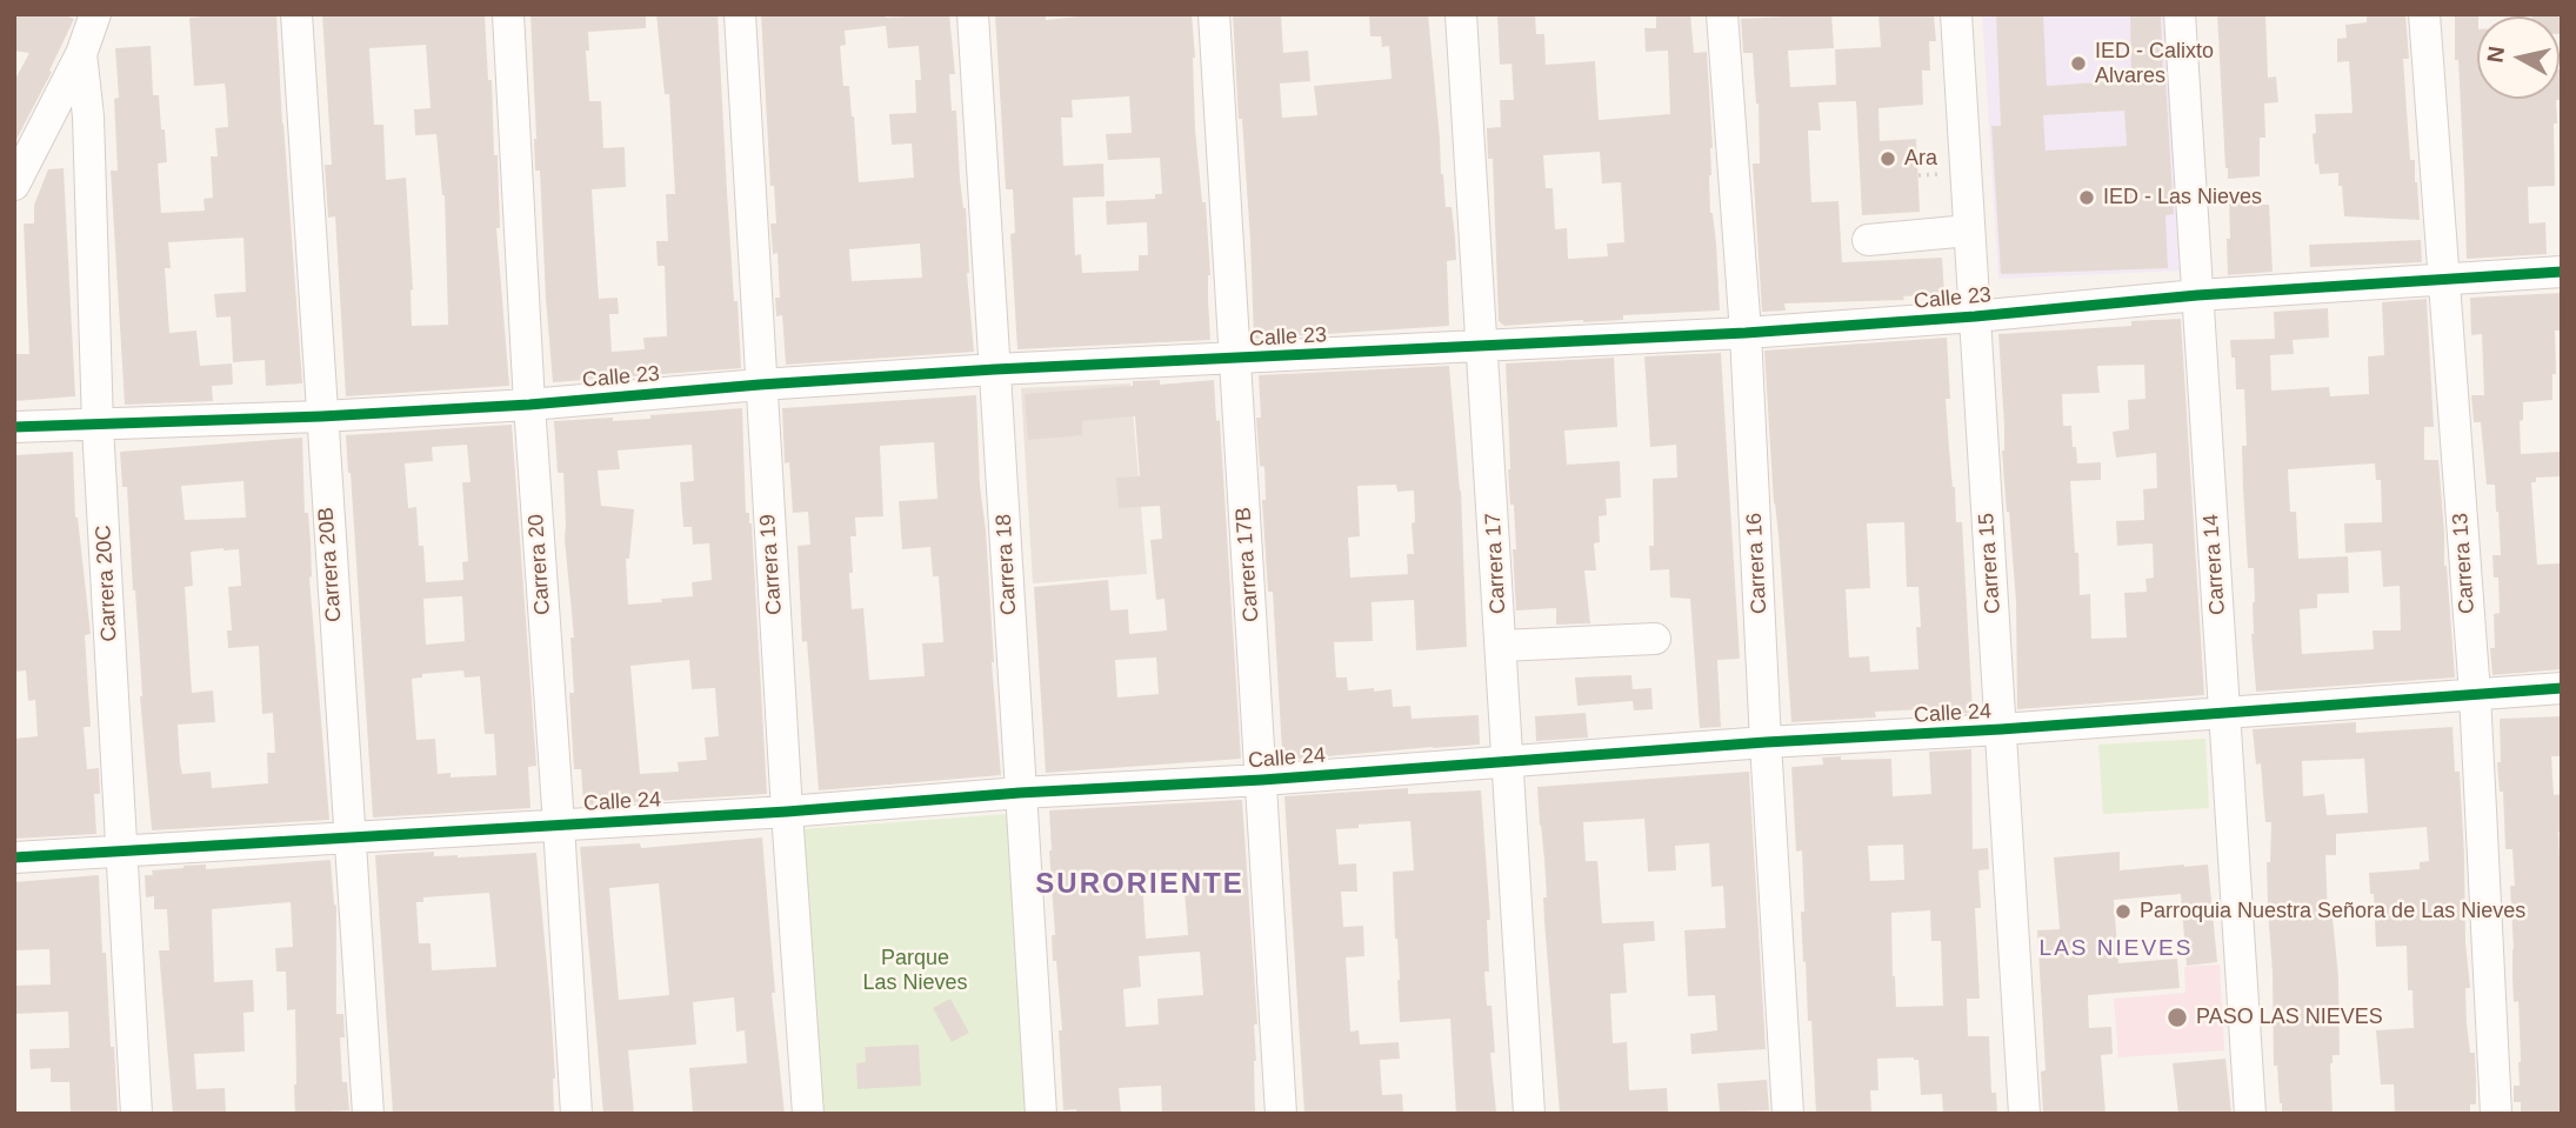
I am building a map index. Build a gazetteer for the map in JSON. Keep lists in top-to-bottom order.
{
  "streets": {
    "street": [
      "Calle 23",
      "Carrera 17",
      "Carrera 16",
      "Carrera 15",
      "Carrera 13",
      "Carrera 20B",
      "Carrera 20",
      "Carrera 19",
      "Carrera 18",
      "Carrera 17B",
      "Carrera 14",
      "Carrera 20C",
      "Calle 24"
    ]
  },
  "crossings": [
    ["Calle 23", "Carrera 17"],
    ["Calle 23", "Carrera 16"],
    ["Calle 23", "Carrera 15"],
    ["Calle 23", "Carrera 13"],
    ["Calle 23", "Carrera 20B"],
    ["Calle 23", "Carrera 20"],
    ["Calle 23", "Carrera 19"],
    ["Calle 23", "Carrera 18"],
    ["Calle 23", "Carrera 17B"],
    ["Calle 23", "Carrera 14"],
    ["Calle 23", "Carrera 20C"],
    ["Carrera 17", "Calle 24"],
    ["Carrera 16", "Calle 24"],
    ["Carrera 15", "Calle 24"],
    ["Carrera 13", "Calle 24"],
    ["Carrera 20B", "Calle 24"],
    ["Carrera 20", "Calle 24"],
    ["Carrera 19", "Calle 24"],
    ["Carrera 18", "Calle 24"],
    ["Carrera 17B", "Calle 24"],
    ["Carrera 14", "Calle 24"],
    ["Carrera 20C", "Calle 24"]
  ],
  "districts": ["SURORIENTE", "LAS NIEVES"],
  "parks": ["Parque Las Nieves"],
  "places": [
    "IED - Calixto Alvares",
    "Ara",
    "IED - Las Nieves",
    "Parroquia Nuestra Señora de Las Nieves",
    "PASO LAS NIEVES"
  ],
  "north": "left"
}
